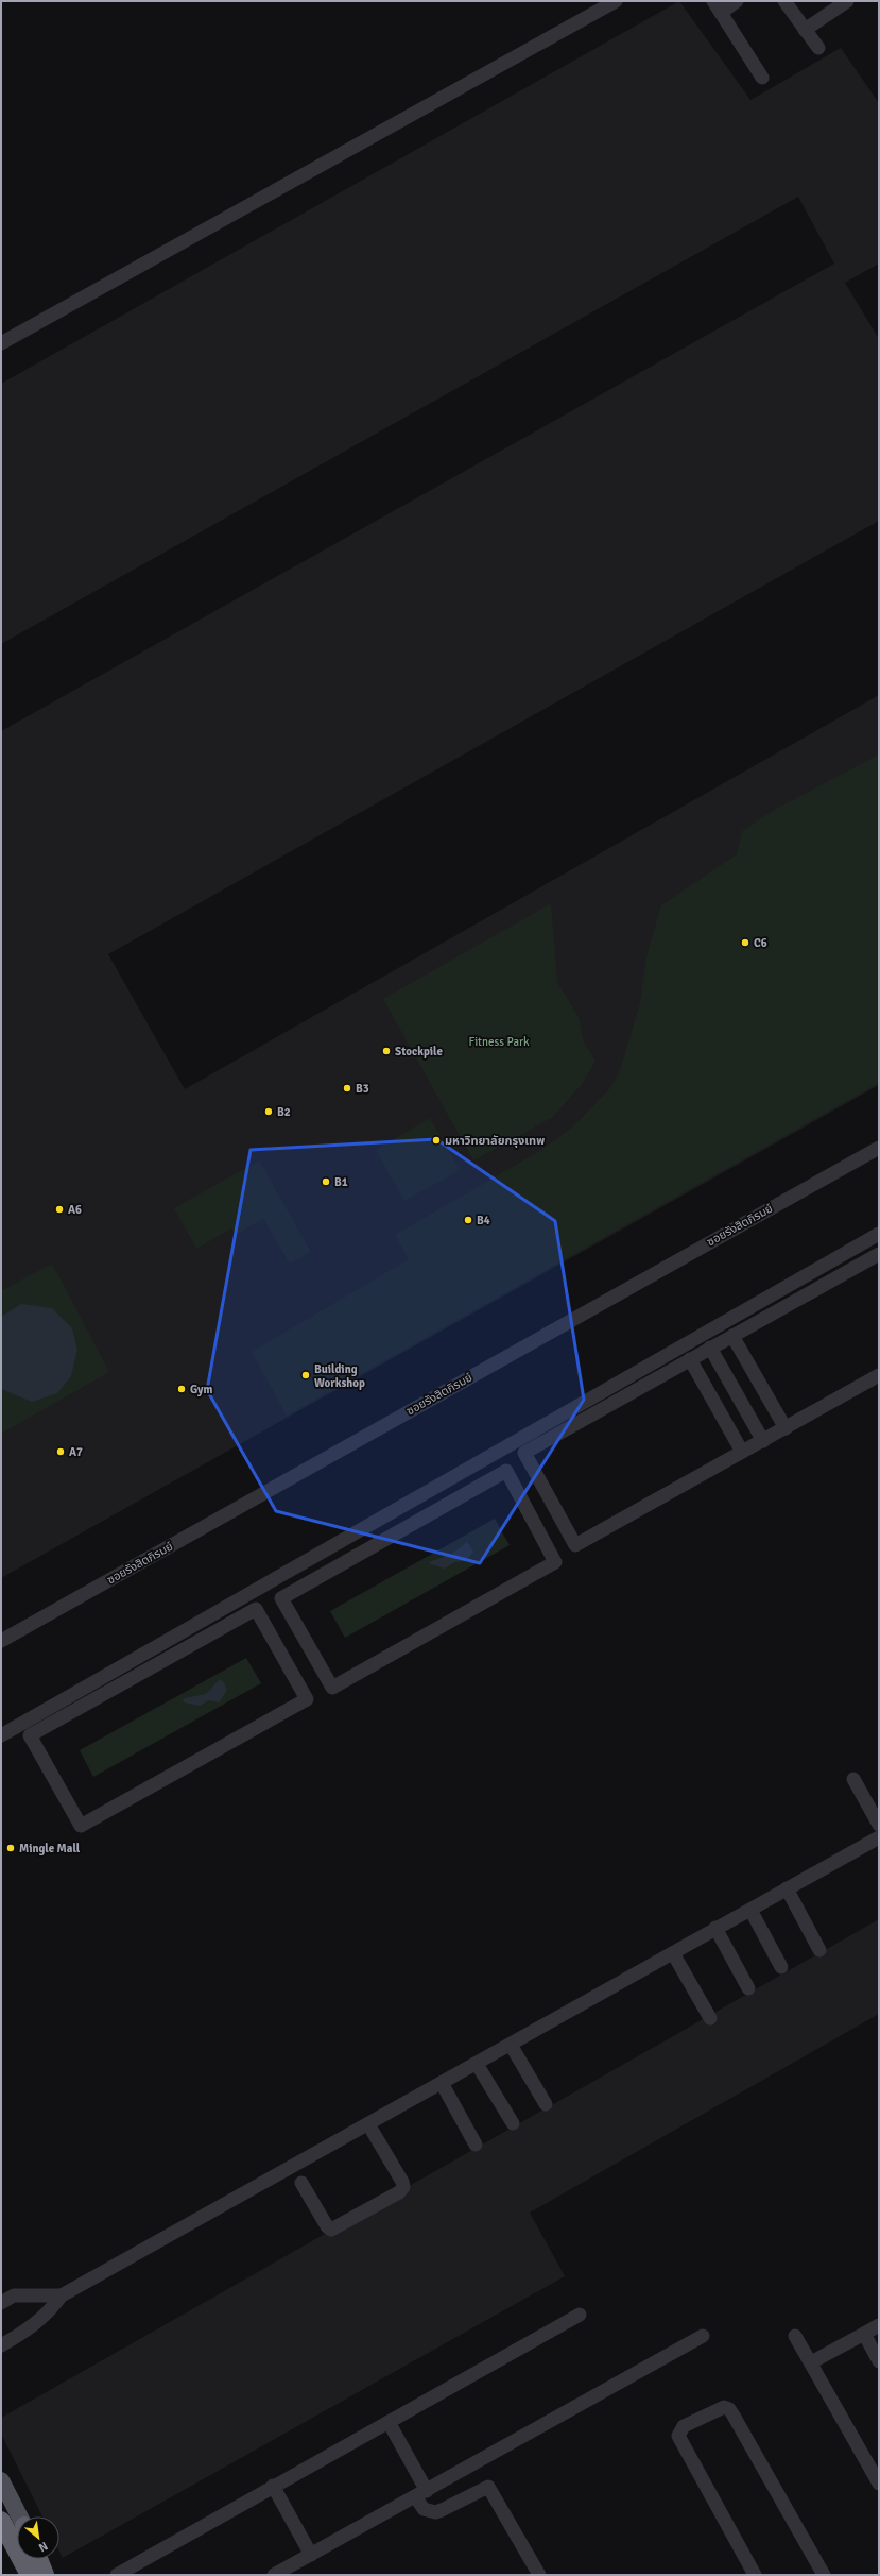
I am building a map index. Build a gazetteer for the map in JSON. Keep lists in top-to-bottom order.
{
  "streets": {
    "street": ["ซอยรังสิตภิรมย์"]
  },
  "parks": ["Fitness Park"],
  "places": [
    "C6",
    "Stockpile",
    "B3",
    "B2",
    "มหาวิทยาลัยกรุงเทพ",
    "B1",
    "A6",
    "B4",
    "Building Workshop",
    "Gym",
    "A7",
    "Mingle Mall"
  ],
  "north": "bottom right"
}
